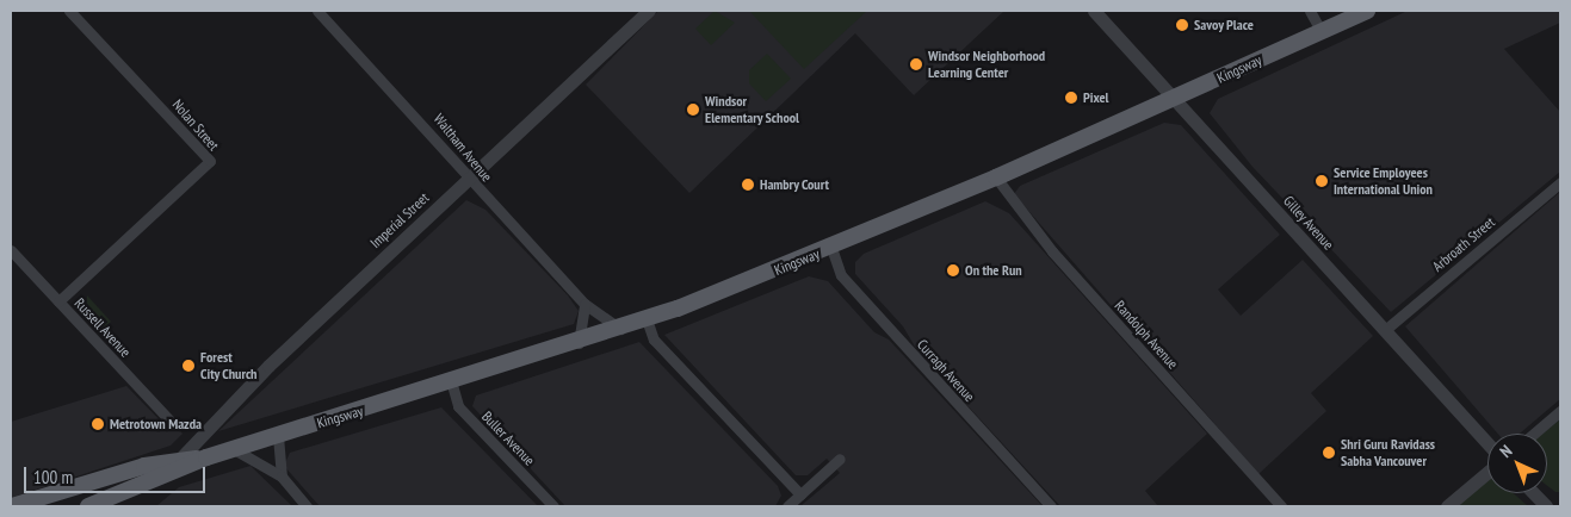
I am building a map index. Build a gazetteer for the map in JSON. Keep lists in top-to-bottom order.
{
  "streets": {
    "main road": ["Kingsway"],
    "street": [
      "Nolan Street",
      "Waltham Avenue",
      "Imperial Street",
      "Gilley Avenue",
      "Arbroath Street",
      "Russell Avenue",
      "Randolph Avenue",
      "Curragh Avenue",
      "Buller Avenue"
    ]
  },
  "crossings": [
    ["Kingsway", "Waltham Avenue"],
    ["Kingsway", "Imperial Street"],
    ["Kingsway", "Gilley Avenue"],
    ["Kingsway", "Randolph Avenue"],
    ["Kingsway", "Curragh Avenue"],
    ["Kingsway", "Buller Avenue"],
    ["Nolan Street", "Russell Avenue"],
    ["Waltham Avenue", "Imperial Street"],
    ["Gilley Avenue", "Arbroath Street"]
  ],
  "places": [
    "Savoy Place",
    "Windsor Neighborhood Learning Center",
    "Pixel",
    "Windsor Elementary School",
    "Service Employees International Union",
    "Hambry Court",
    "On the Run",
    "Forest City Church",
    "Metrotown Mazda",
    "Shri Guru Ravidass Sabha Vancouver"
  ],
  "scale_bar": "100 m",
  "north": "top left"
}
